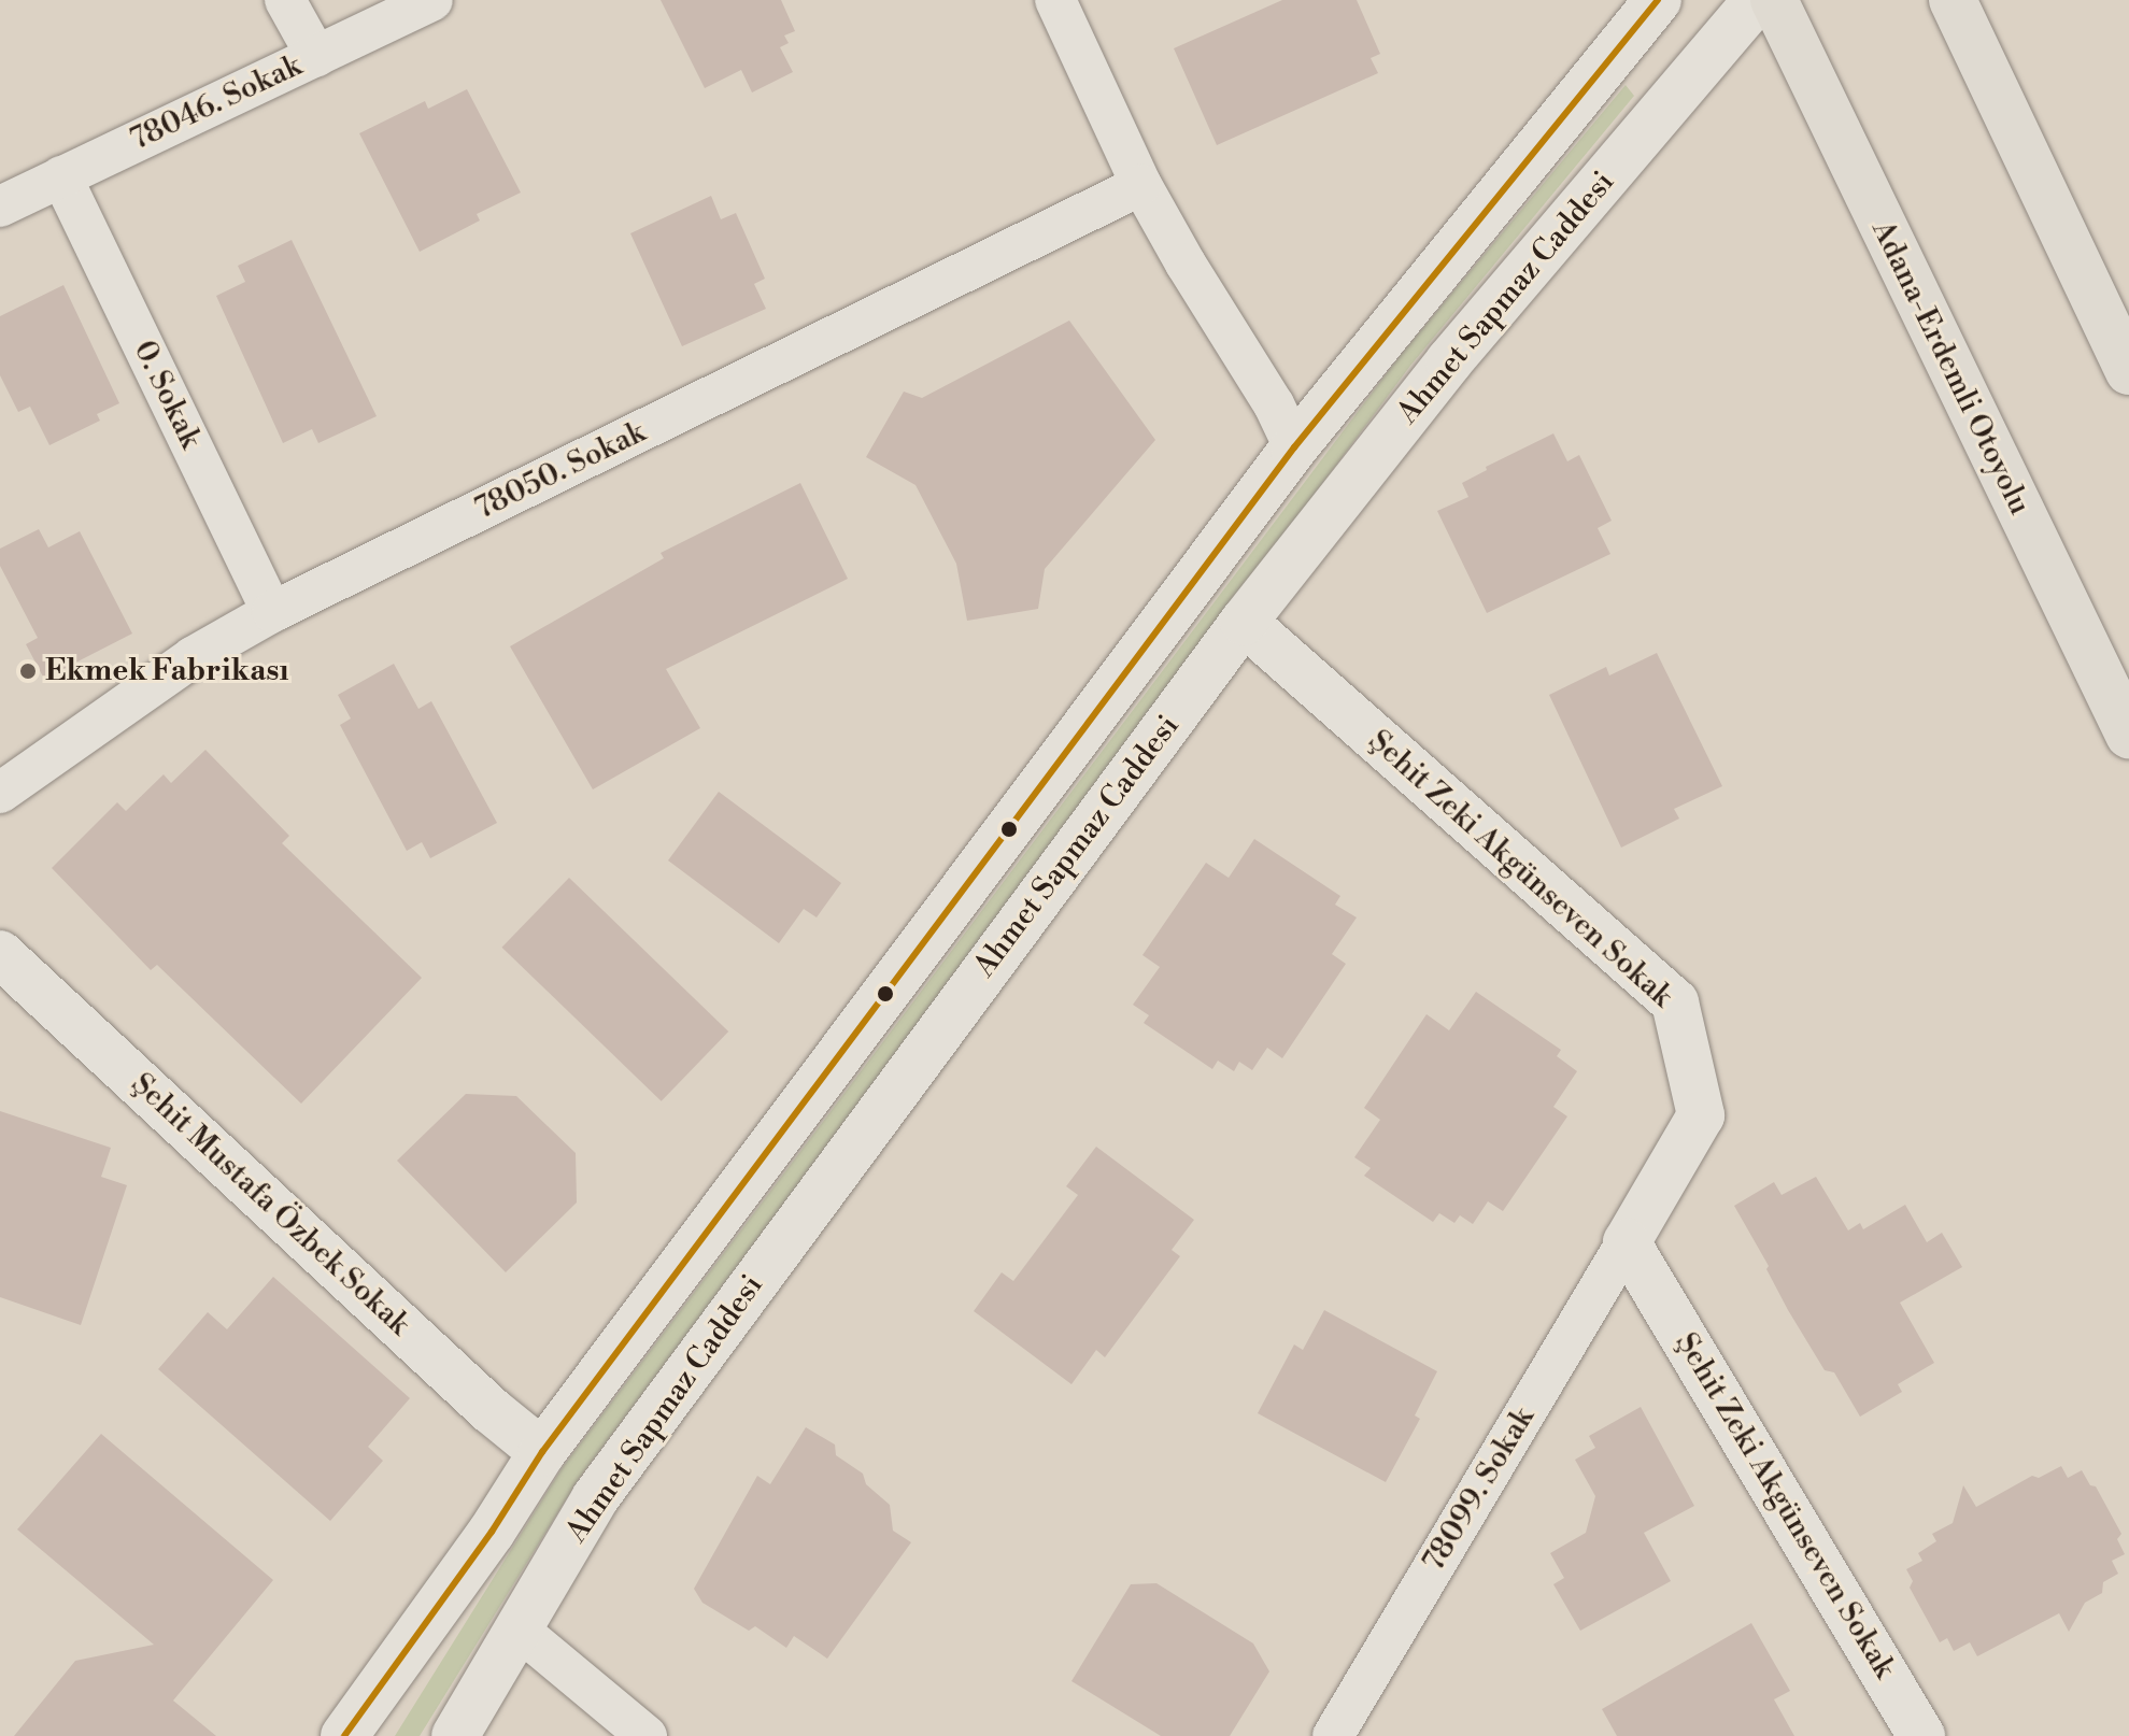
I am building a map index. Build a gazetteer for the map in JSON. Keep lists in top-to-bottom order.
{
  "streets": {
    "highway": ["Adana-Erdemli Otoyolu"],
    "main road": ["Ahmet Sapmaz Caddesi", "Şehit Zeki Akgünseven Sokak", "Şehit Mustafa Özbek Sokak"],
    "street": [
      "78046. Sokak",
      "0. Sokak",
      "78050. Sokak",
      "78099. Sokak"
    ]
  },
  "crossings": [
    ["78046. Sokak", "0. Sokak"],
    ["Ahmet Sapmaz Caddesi", "Şehit Zeki Akgünseven Sokak"],
    ["Ahmet Sapmaz Caddesi", "Şehit Mustafa Özbek Sokak"],
    ["0. Sokak", "78050. Sokak"],
    ["Şehit Zeki Akgünseven Sokak", "78099. Sokak"]
  ],
  "places": ["Ekmek Fabrikası"]
}
